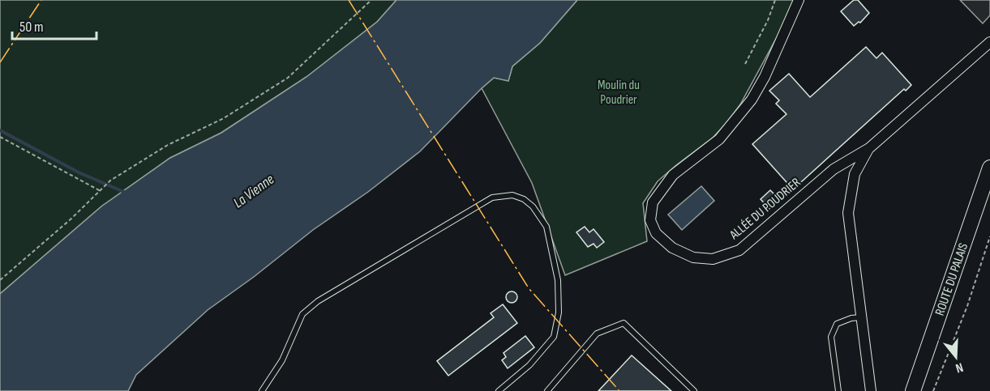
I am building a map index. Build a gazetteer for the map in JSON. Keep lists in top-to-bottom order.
{
  "streets": {
    "main road": ["ROUTE DU PALAIS"],
    "street": ["ALLÉE DU POUDRIER"]
  },
  "water": ["La Vienne"],
  "parks": ["Moulin du Poudrier"],
  "scale_bar": "50 m",
  "north": "bottom"
}
